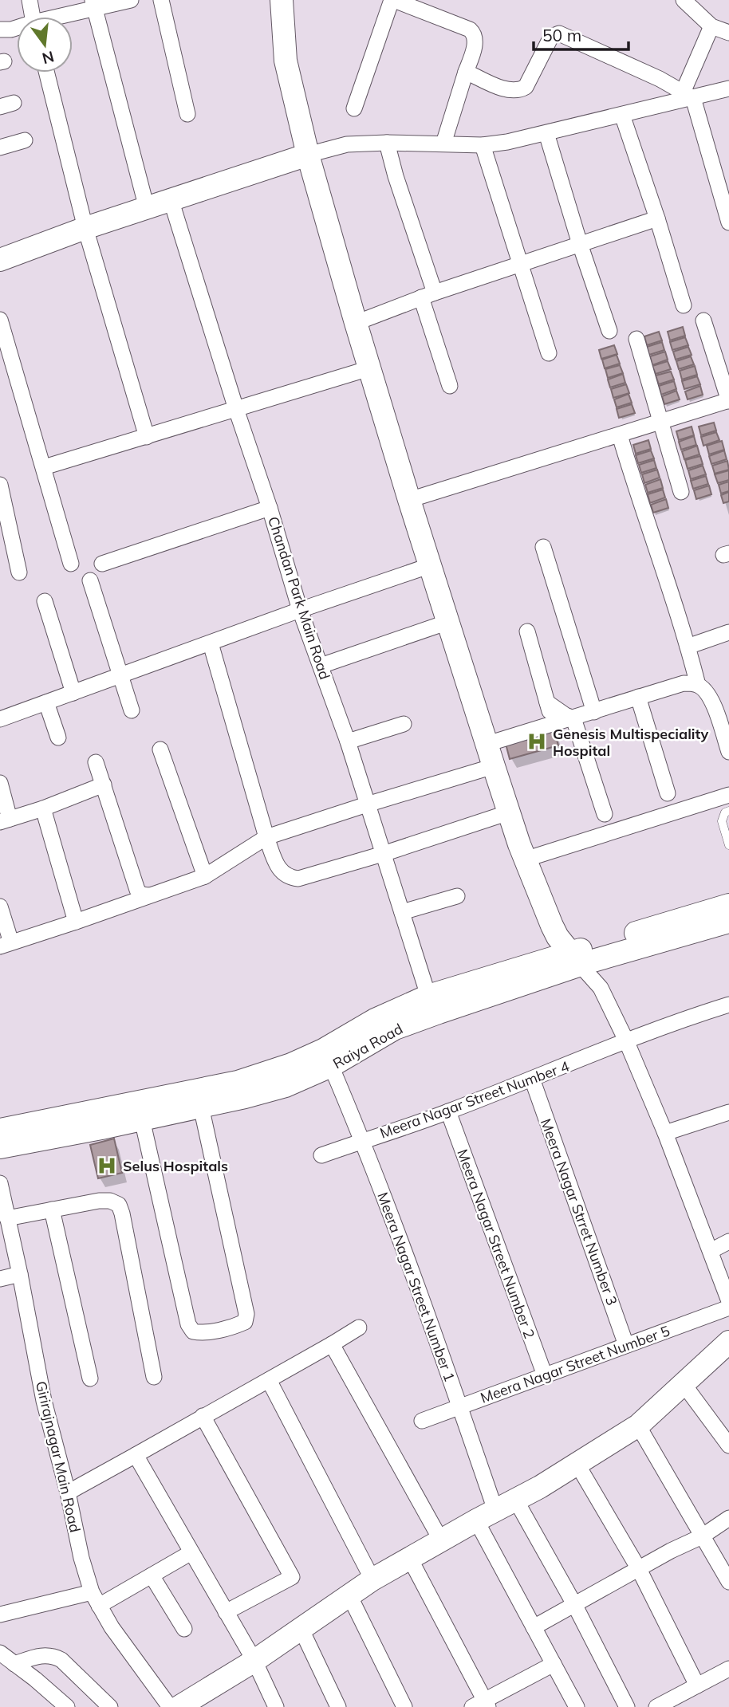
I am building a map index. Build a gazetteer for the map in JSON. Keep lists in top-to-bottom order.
{
  "streets": {
    "street": [
      "Chandan Park Main Road",
      "Raiya Road",
      "Meera Nagar Street Number 4",
      "Meera Nagar Strret Number 3",
      "Meera Nagar Street Number 2",
      "Meera Nagar Street Number 1",
      "Meera Nagar Street Number 5",
      "Girirajnagar Main Road"
    ]
  },
  "crossings": [
    ["Chandan Park Main Road", "Raiya Road"],
    ["Raiya Road", "Meera Nagar Street Number 1"],
    ["Meera Nagar Street Number 4", "Meera Nagar Strret Number 3"],
    ["Meera Nagar Street Number 4", "Meera Nagar Street Number 2"],
    ["Meera Nagar Street Number 4", "Meera Nagar Street Number 1"],
    ["Meera Nagar Strret Number 3", "Meera Nagar Street Number 5"],
    ["Meera Nagar Street Number 2", "Meera Nagar Street Number 5"],
    ["Meera Nagar Street Number 1", "Meera Nagar Street Number 5"]
  ],
  "places": {
    "hospital": ["Genesis Multispeciality Hospital", "Selus Hospitals"]
  },
  "scale_bar": "50 m",
  "north": "bottom"
}
